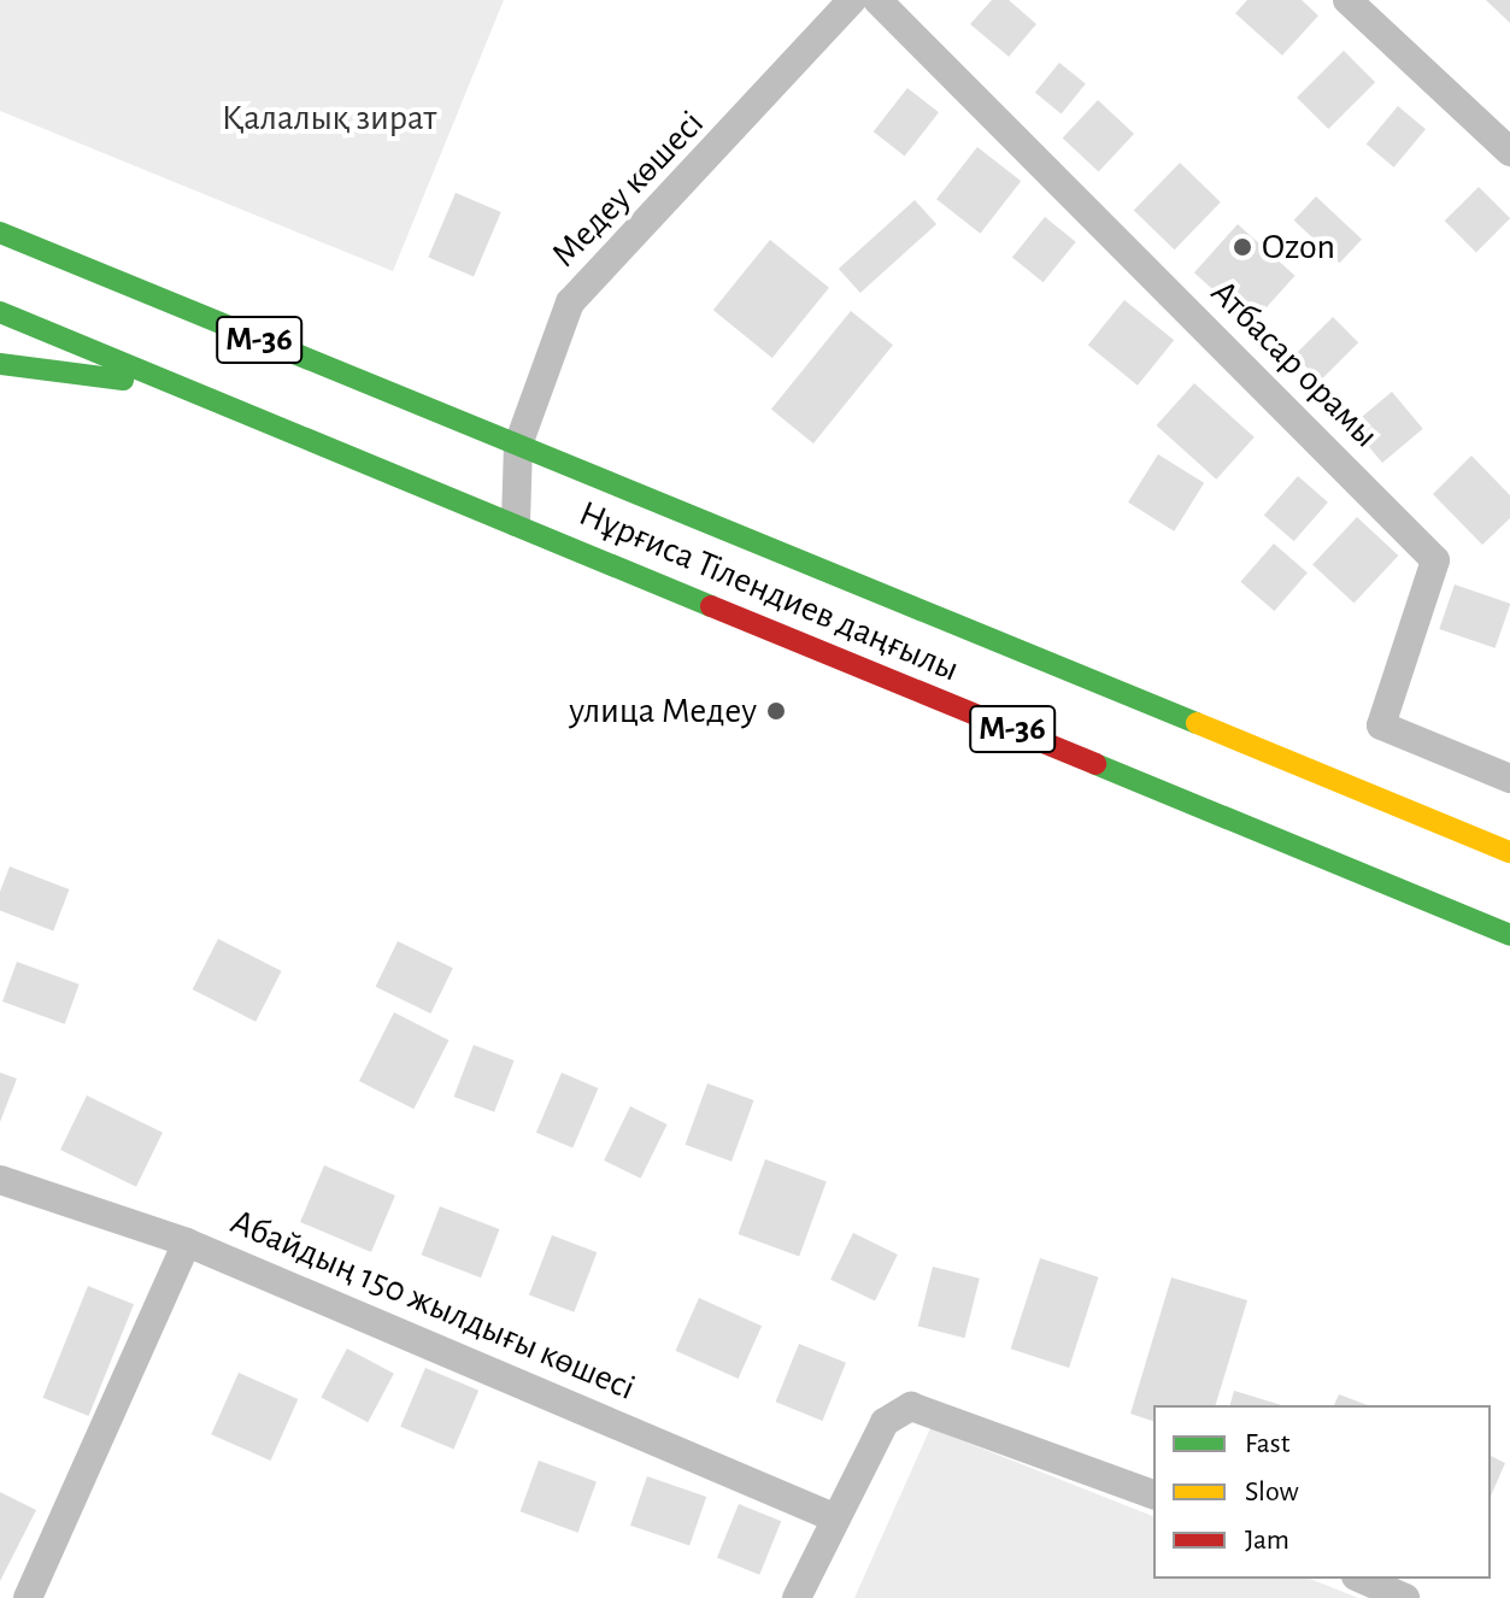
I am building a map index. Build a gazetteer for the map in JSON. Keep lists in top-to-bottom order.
{
  "streets": {
    "main road": ["M-36", "Нұрғиса Тілендиев даңғылы"],
    "street": ["Медеу көшесі", "Атбасар орамы", "Абайдың 150 жылдығы көшесі"]
  },
  "crossings": [
    ["Медеу көшесі", "Нұрғиса Тілендиев даңғылы"]
  ],
  "parks": ["Қалалық зират"],
  "places": ["Ozon", "улица Медеу"],
  "legend": ["Fast", "Slow", "Jam"]
}
